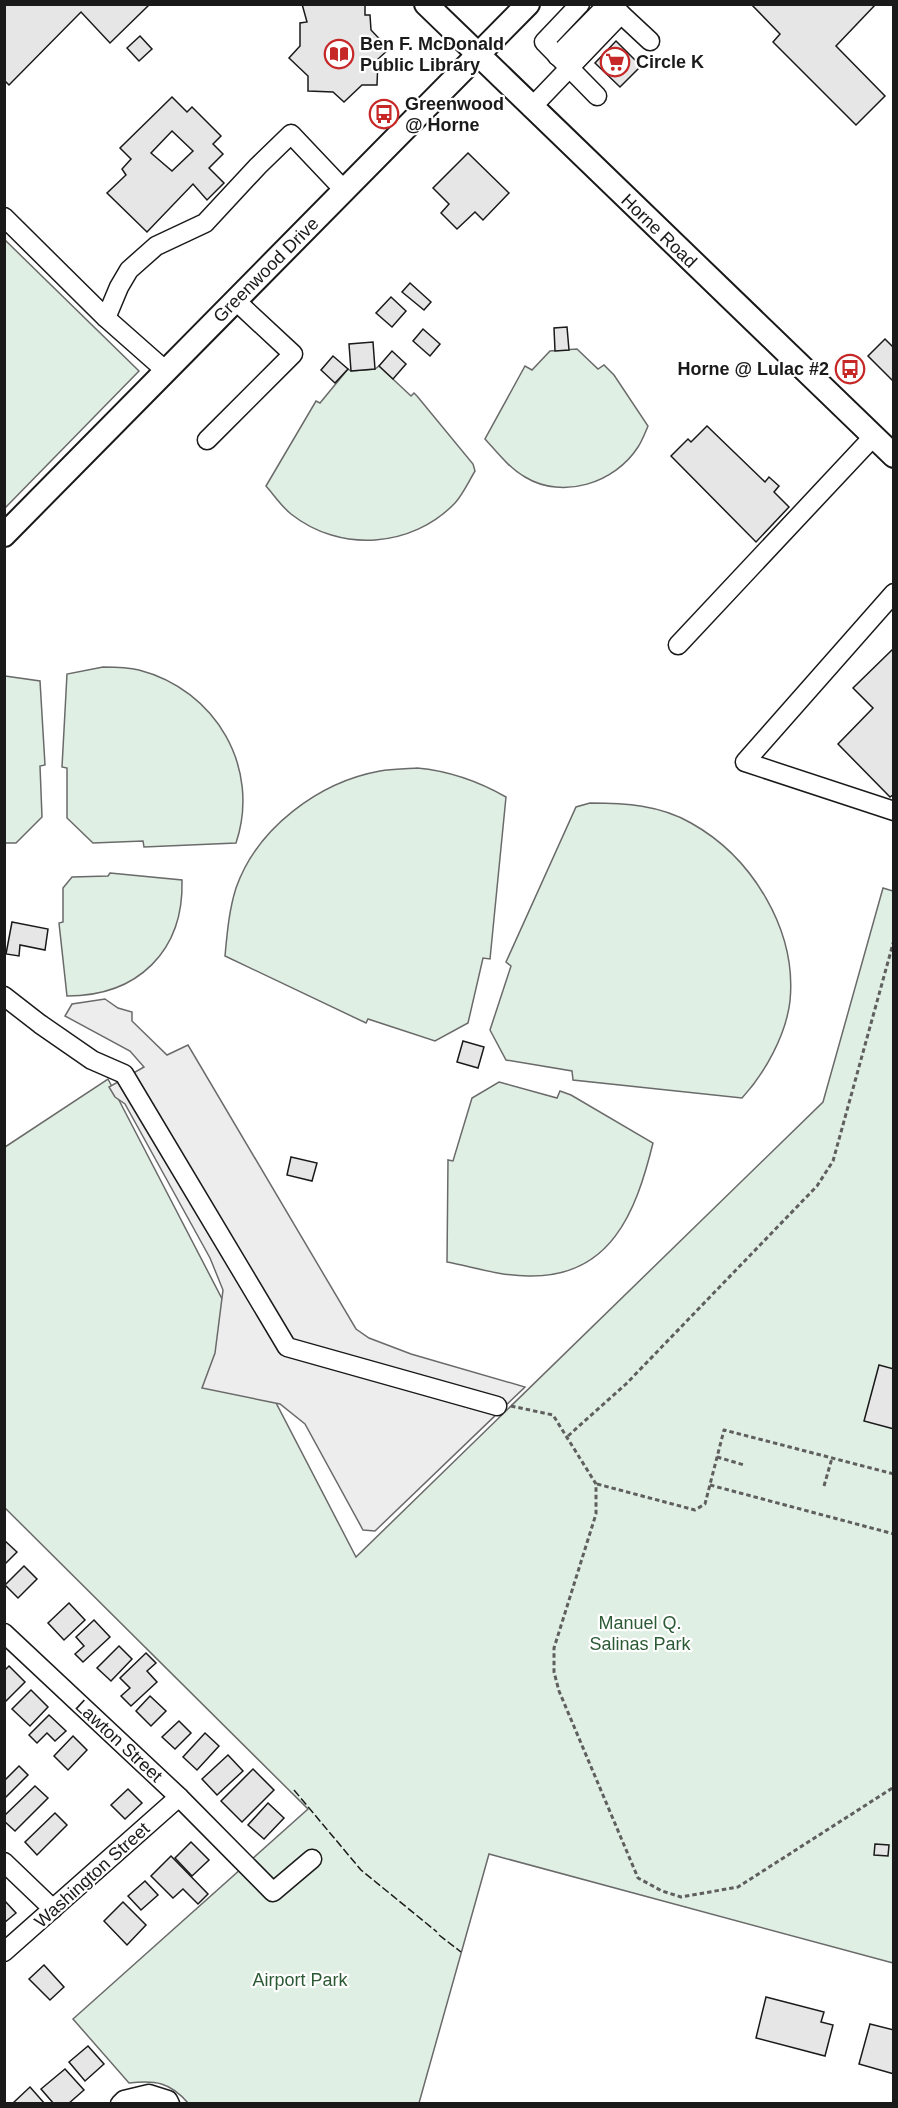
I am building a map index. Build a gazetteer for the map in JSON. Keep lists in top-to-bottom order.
{
  "streets": {
    "main road": ["Horne Road", "Greenwood Drive"],
    "street": ["Lawton Street", "Washington Street"]
  },
  "crossings": [
    ["Horne Road", "Greenwood Drive"],
    ["Lawton Street", "Washington Street"]
  ],
  "parks": ["Manuel Q. Salinas Park", "Airport Park"],
  "places": {
    "library": ["Ben F. McDonald Public Library"],
    "supermarket": ["Circle K"],
    "bus stop": ["Greenwood @ Horne", "Horne @ Lulac #2"]
  }
}
